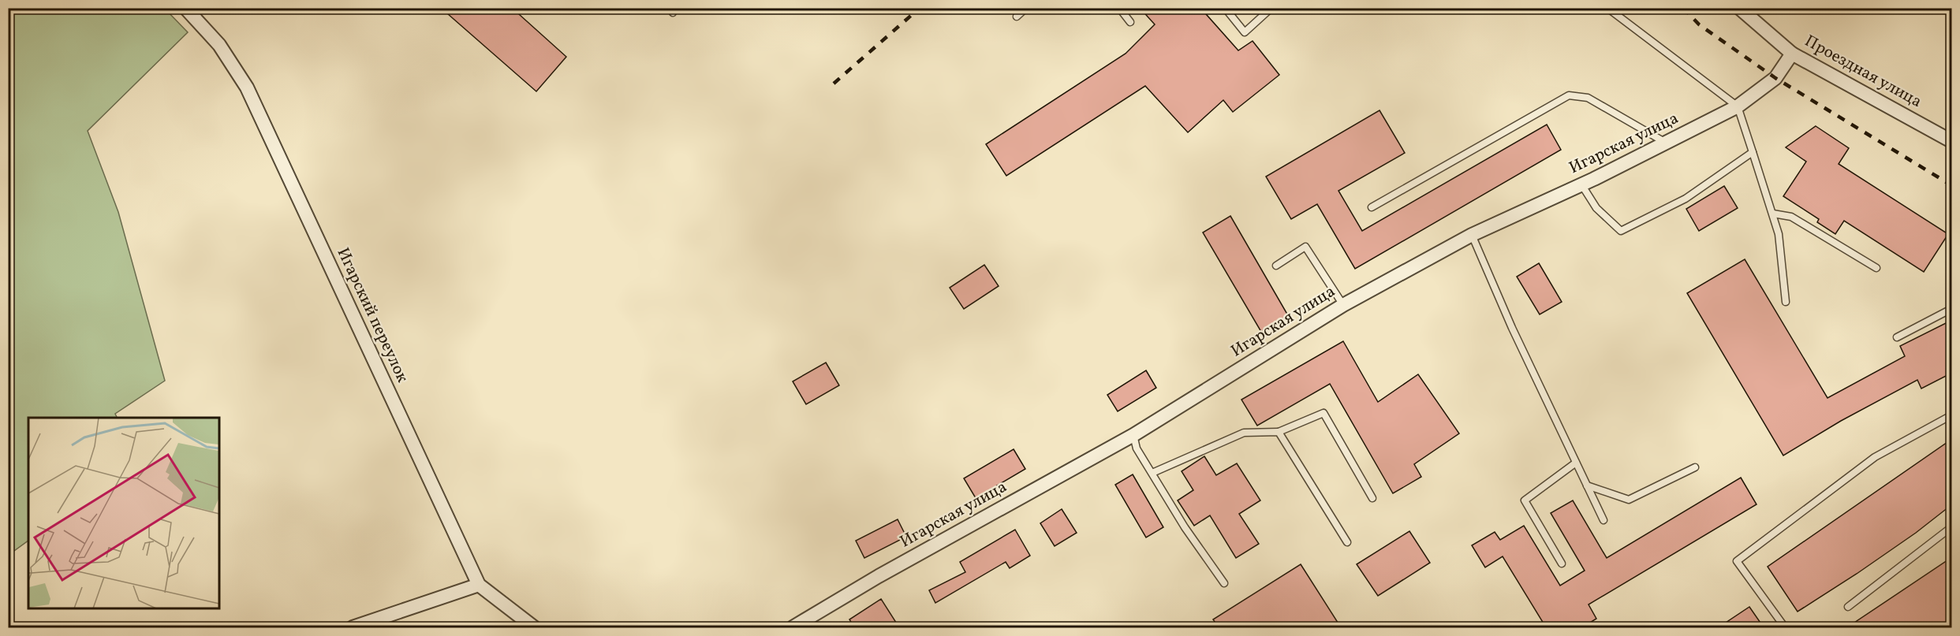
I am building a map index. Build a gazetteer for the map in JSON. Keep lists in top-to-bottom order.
{
  "streets": {
    "street": ["Проездная улица", "Игарская улица", "Игарский переулок"]
  },
  "crossings": [
    ["Проездная улица", "Игарская улица"]
  ]
}
